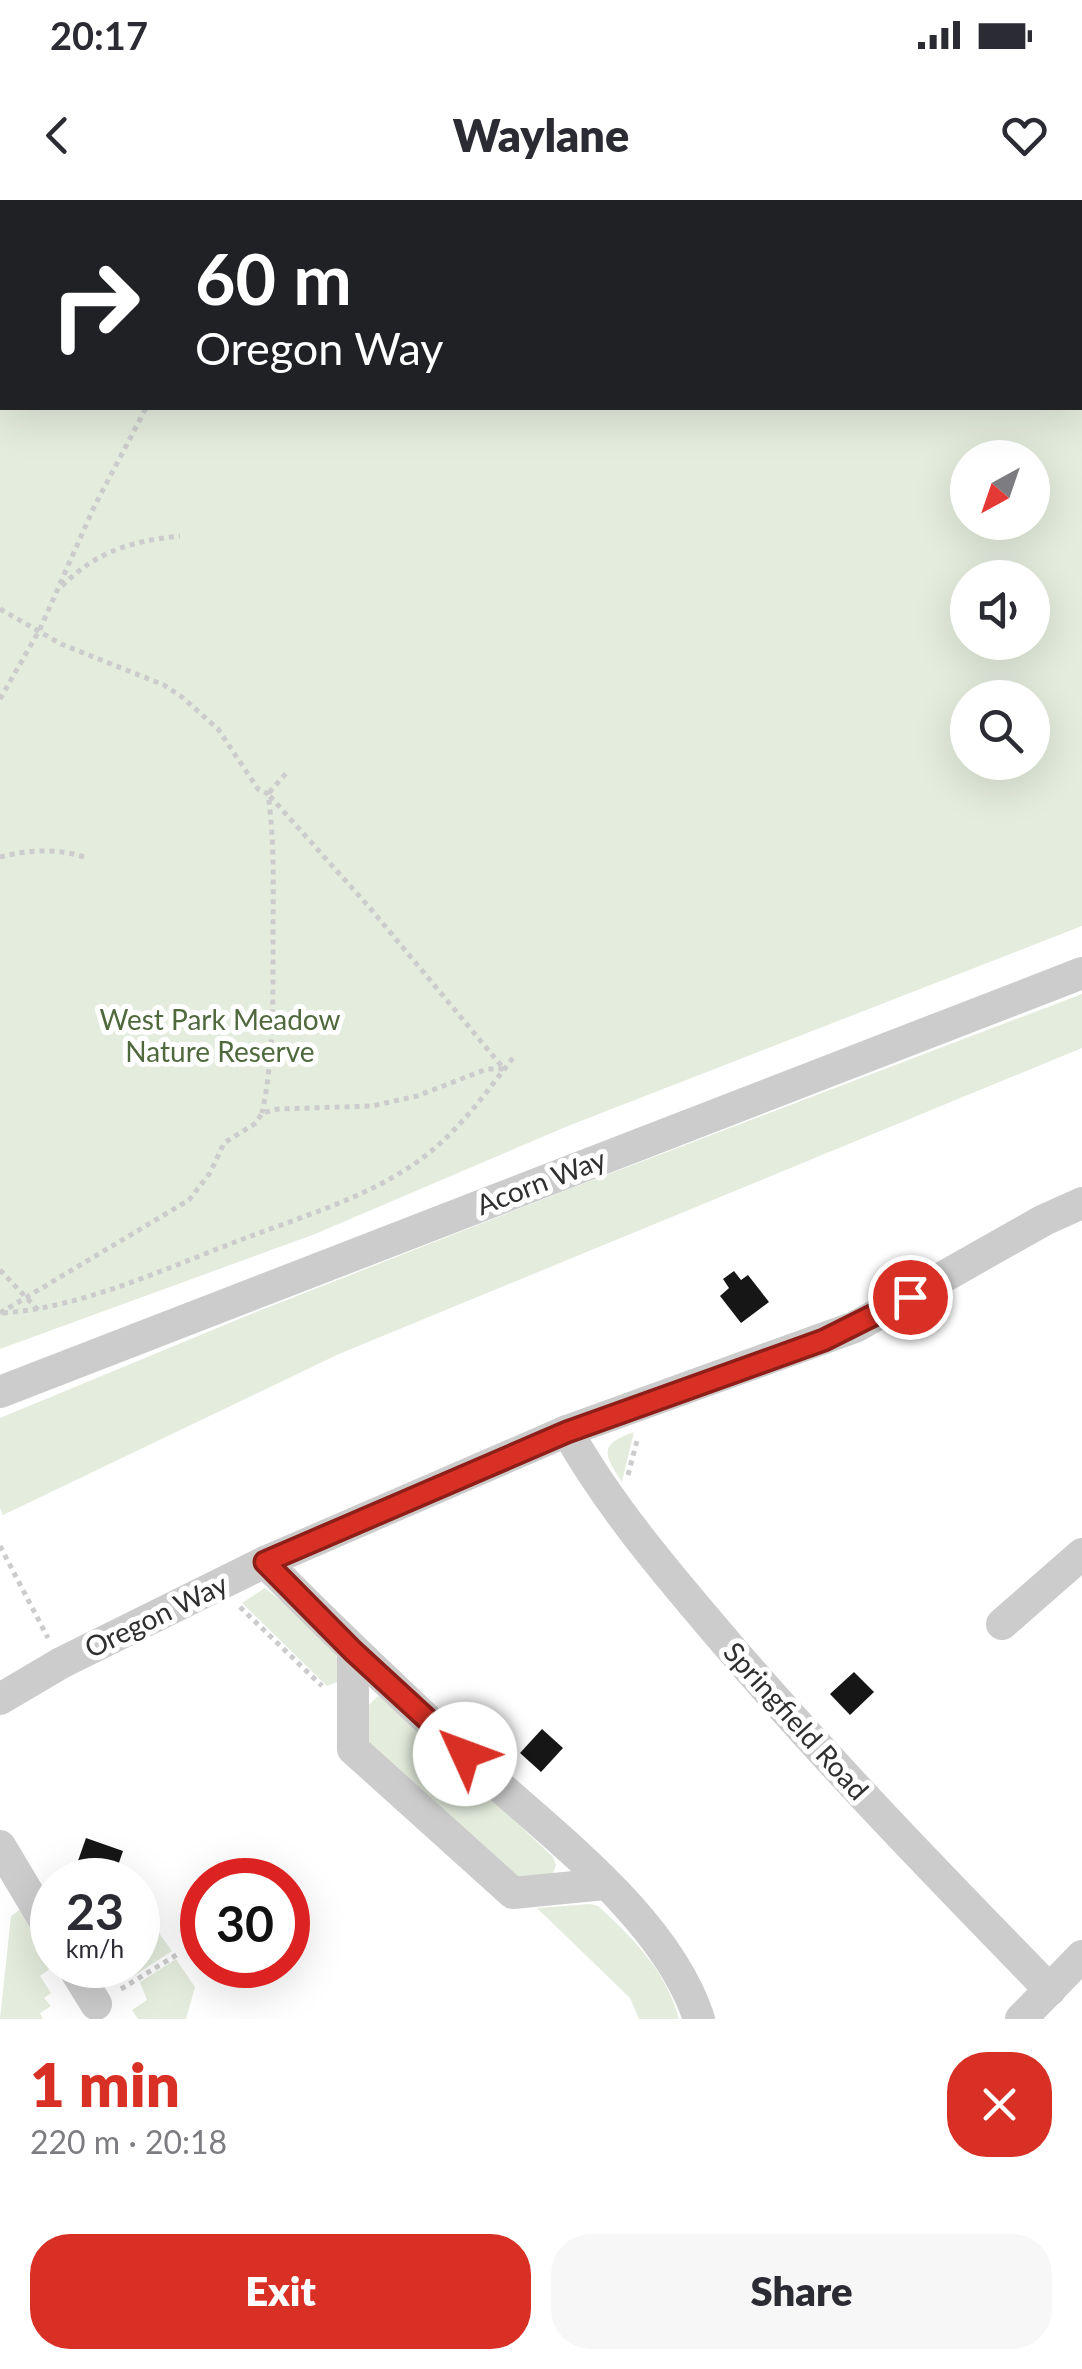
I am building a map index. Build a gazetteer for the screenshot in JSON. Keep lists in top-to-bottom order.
{
  "streets": {
    "street": ["Acorn Way", "Oregon Way", "Springfield Road"]
  },
  "crossings": [
    ["Oregon Way", "Springfield Road"]
  ],
  "parks": ["West Park Meadow Nature Reserve"],
  "north": "bottom left",
  "page": {
    "status": "20:17",
    "header": "Waylane",
    "turn": ["60 m", "Oregon Way"],
    "speed": "23 km/h",
    "limit": "30",
    "heading": ["1 min", "220 m · 20:18"],
    "buttons": ["Exit", "Share"]
  }
}
